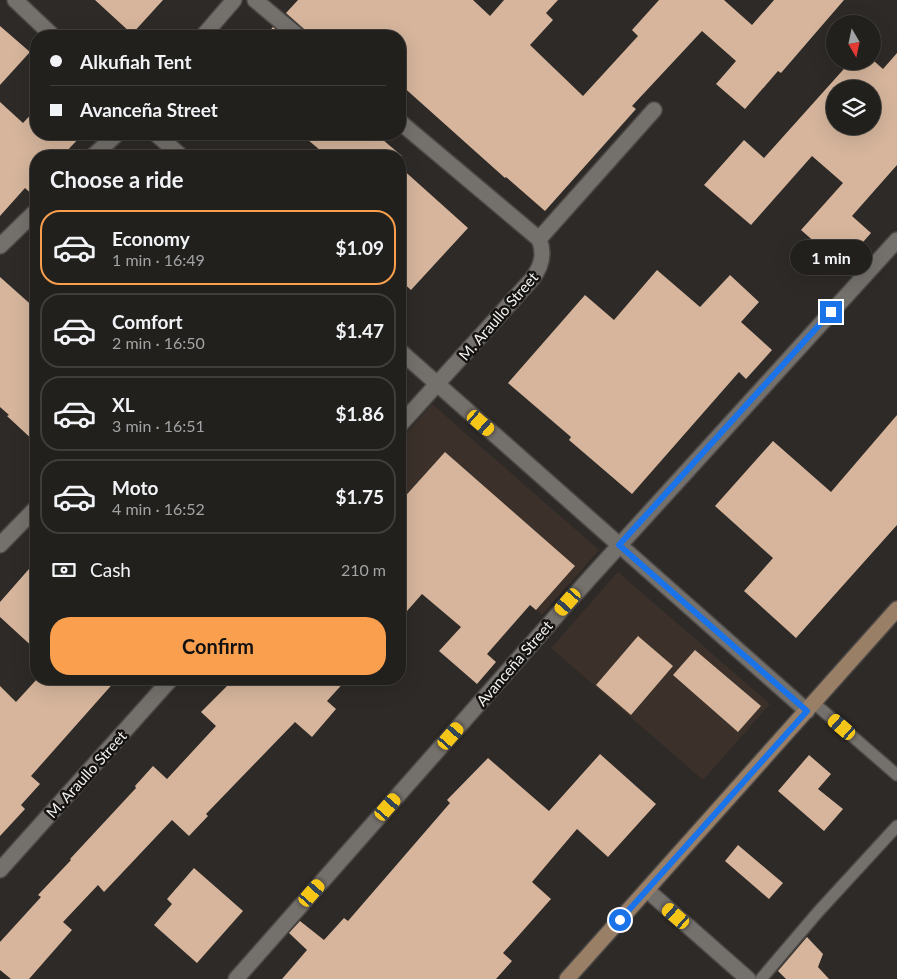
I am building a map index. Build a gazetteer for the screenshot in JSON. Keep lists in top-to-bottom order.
{
  "streets": {
    "street": ["M. Araullo Street", "Avanceña Street"]
  },
  "north": "bottom",
  "page": {
    "banner": ["Alkufiah Tent", "Avanceña Street"],
    "heading": "Choose a ride",
    "list": [
      {
        "name": "Economy",
        "note": "1 min · 16:49",
        "value": "$1.09"
      },
      {
        "name": "Comfort",
        "note": "2 min · 16:50",
        "value": "$1.47"
      },
      {
        "name": "XL",
        "note": "3 min · 16:51",
        "value": "$1.86"
      },
      {
        "name": "Moto",
        "note": "4 min · 16:52",
        "value": "$1.75"
      }
    ],
    "bubble": "1 min",
    "pay": ["Cash", "210 m"],
    "buttons": "Confirm"
  }
}
